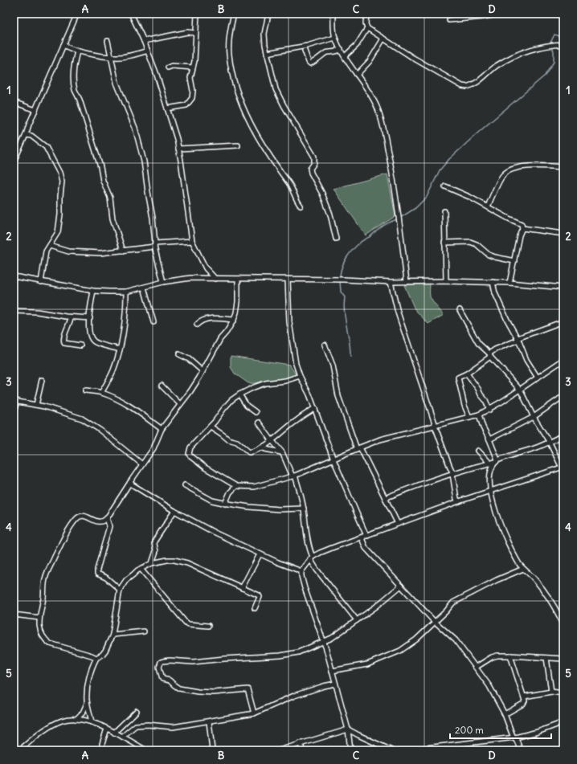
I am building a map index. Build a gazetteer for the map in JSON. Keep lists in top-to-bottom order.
{
  "scale_bar": "200 m",
  "grid": {
    "columns": [
      "A",
      "B",
      "C",
      "D"
    ],
    "rows": [
      "1",
      "2",
      "3",
      "4",
      "5"
    ]
  }
}
